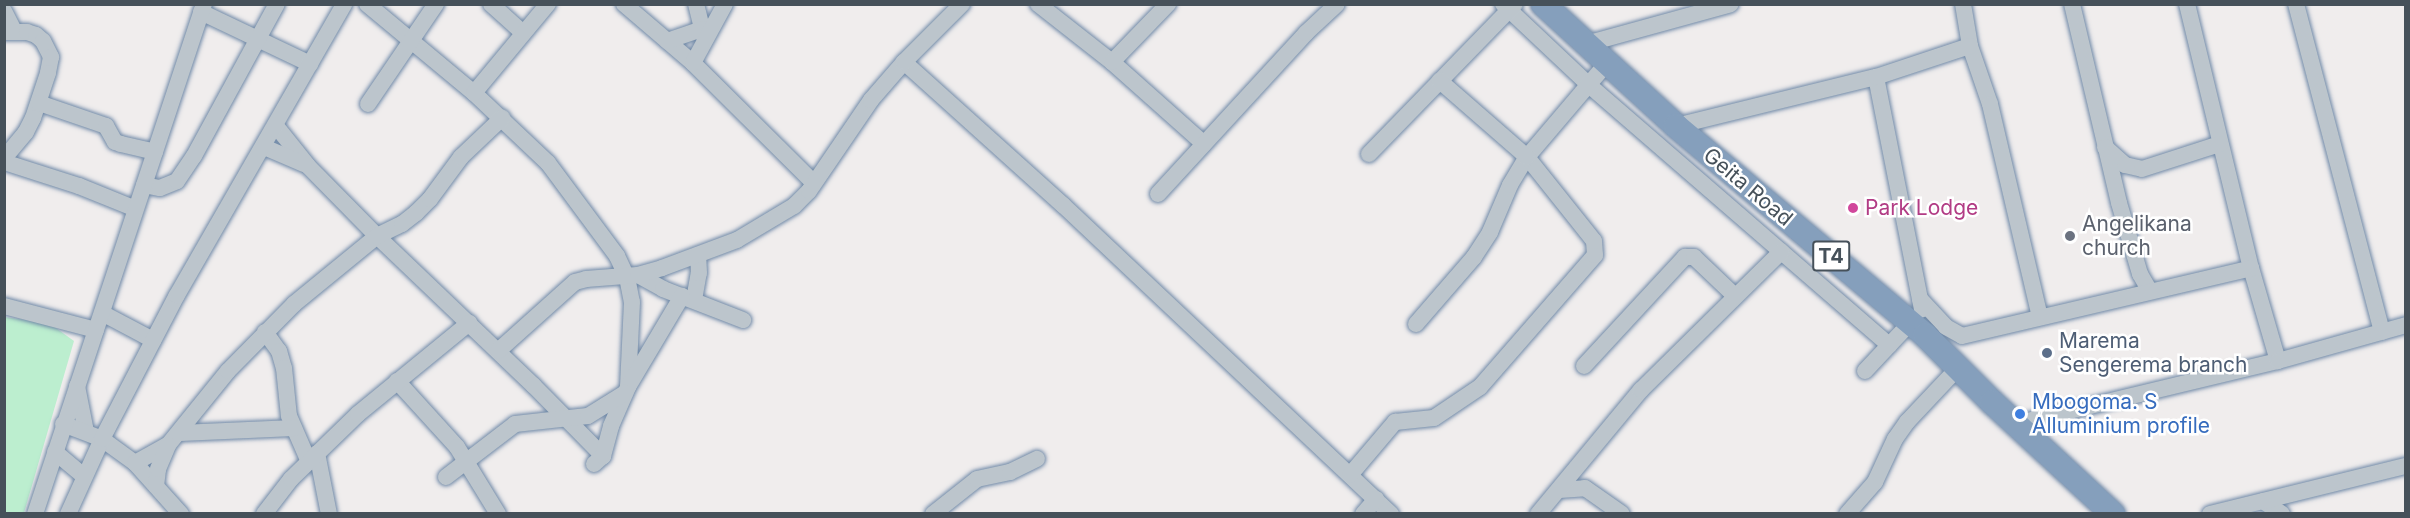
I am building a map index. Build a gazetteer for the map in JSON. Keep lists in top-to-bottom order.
{
  "streets": {
    "highway": ["Geita Road", "T4"]
  },
  "places": [
    "Park Lodge",
    "Angelikana church",
    "Marema Sengerema branch",
    "Mbogoma. S Alluminium profile"
  ]
}
